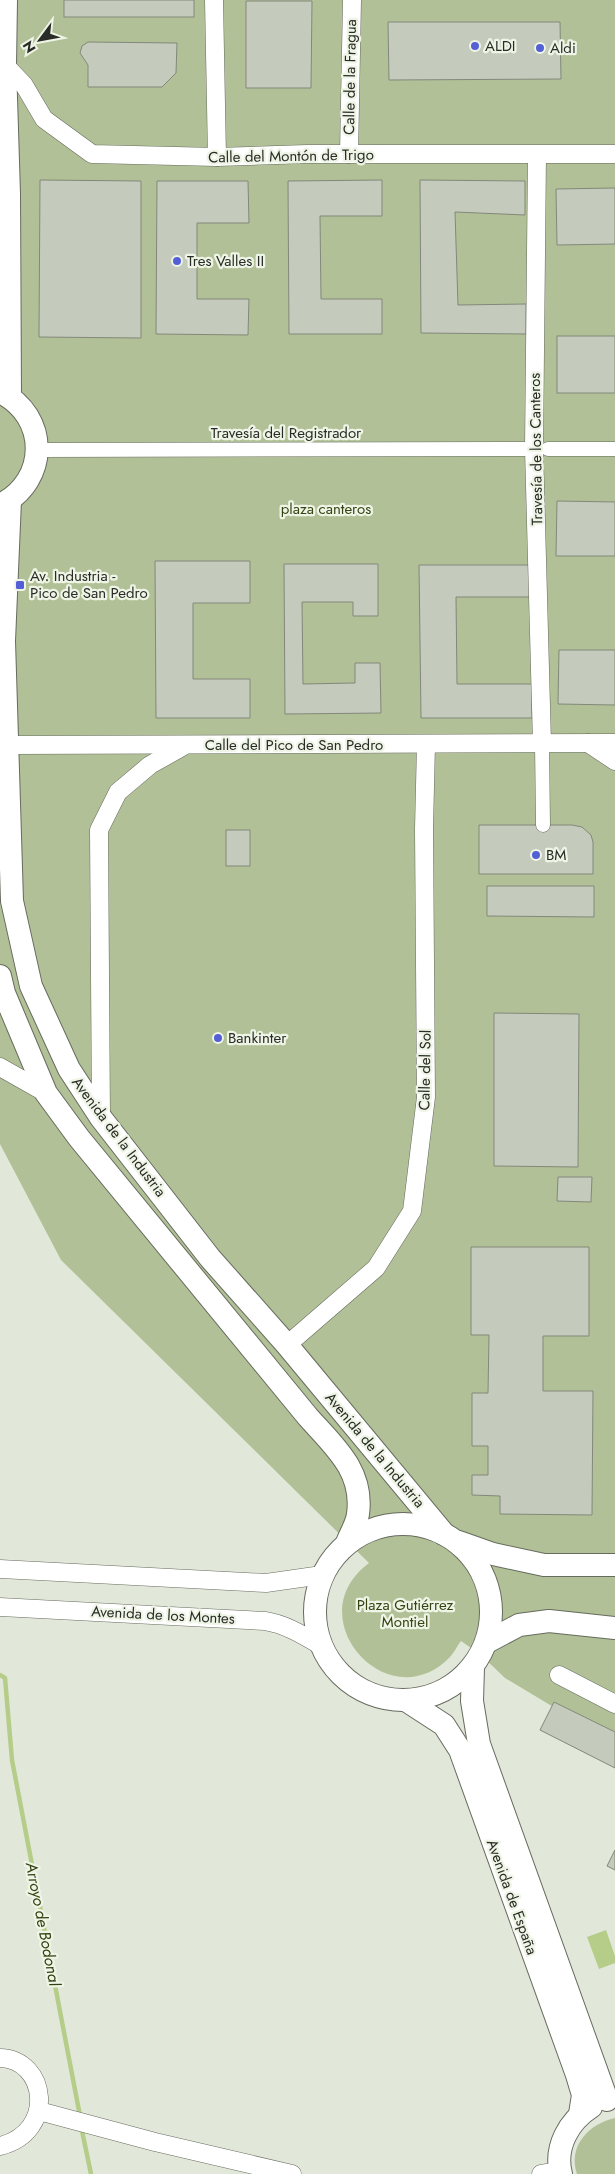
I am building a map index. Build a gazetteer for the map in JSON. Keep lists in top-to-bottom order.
{
  "streets": {
    "street": [
      "Calle de la Fragua",
      "Calle del Montón de Trigo",
      "Travesía del Registrador",
      "Travesía de los Canteros",
      "Calle del Pico de San Pedro",
      "Calle del Sol",
      "Avenida de la Industria",
      "Avenida de los Montes",
      "Avenida de España"
    ]
  },
  "crossings": [
    ["Calle de la Fragua", "Calle del Montón de Trigo"],
    ["Calle del Montón de Trigo", "Travesía de los Canteros"],
    ["Travesía del Registrador", "Travesía de los Canteros"],
    ["Travesía de los Canteros", "Calle del Pico de San Pedro"],
    ["Calle del Pico de San Pedro", "Calle del Sol"],
    ["Calle del Pico de San Pedro", "Avenida de la Industria"],
    ["Calle del Sol", "Avenida de la Industria"],
    ["Avenida de la Industria", "Avenida de los Montes"],
    ["Avenida de la Industria", "Avenida de España"],
    ["Avenida de los Montes", "Avenida de España"]
  ],
  "water": ["Arroyo de Bodonal"],
  "parks": ["plaza canteros", "Plaza Gutiérrez Montiel"],
  "places": {
    "other": [
      "ALDI",
      "Aldi",
      "Tres Valles II",
      "BM",
      "Bankinter"
    ],
    "transit": ["Av. Industria - Pico de San Pedro"]
  },
  "north": "bottom left"
}
